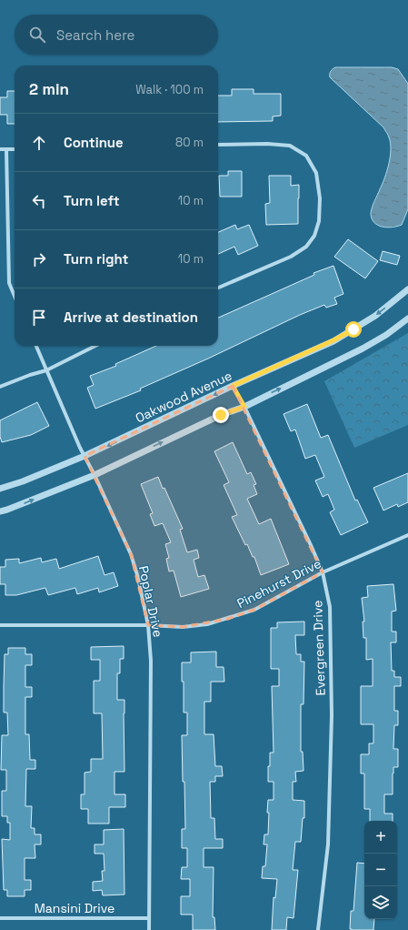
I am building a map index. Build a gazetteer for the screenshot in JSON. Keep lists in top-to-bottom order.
{
  "streets": {
    "street": [
      "Oakwood Avenue",
      "Pinehurst Drive",
      "Poplar Drive",
      "Evergreen Drive",
      "Mansini Drive"
    ]
  },
  "crossings": [
    ["Oakwood Avenue", "Poplar Drive"],
    ["Oakwood Avenue", "Evergreen Drive"],
    ["Pinehurst Drive", "Poplar Drive"],
    ["Pinehurst Drive", "Evergreen Drive"],
    ["Poplar Drive", "Mansini Drive"]
  ],
  "page": {
    "search": "Search here",
    "heading": ["2 min", "Walk · 100 m"],
    "list": [
      ["Continue", "80 m"],
      ["Turn left", "10 m"],
      ["Turn right", "10 m"],
      "Arrive at destination"
    ],
    "map_buttons": ["+", "−"]
  }
}
